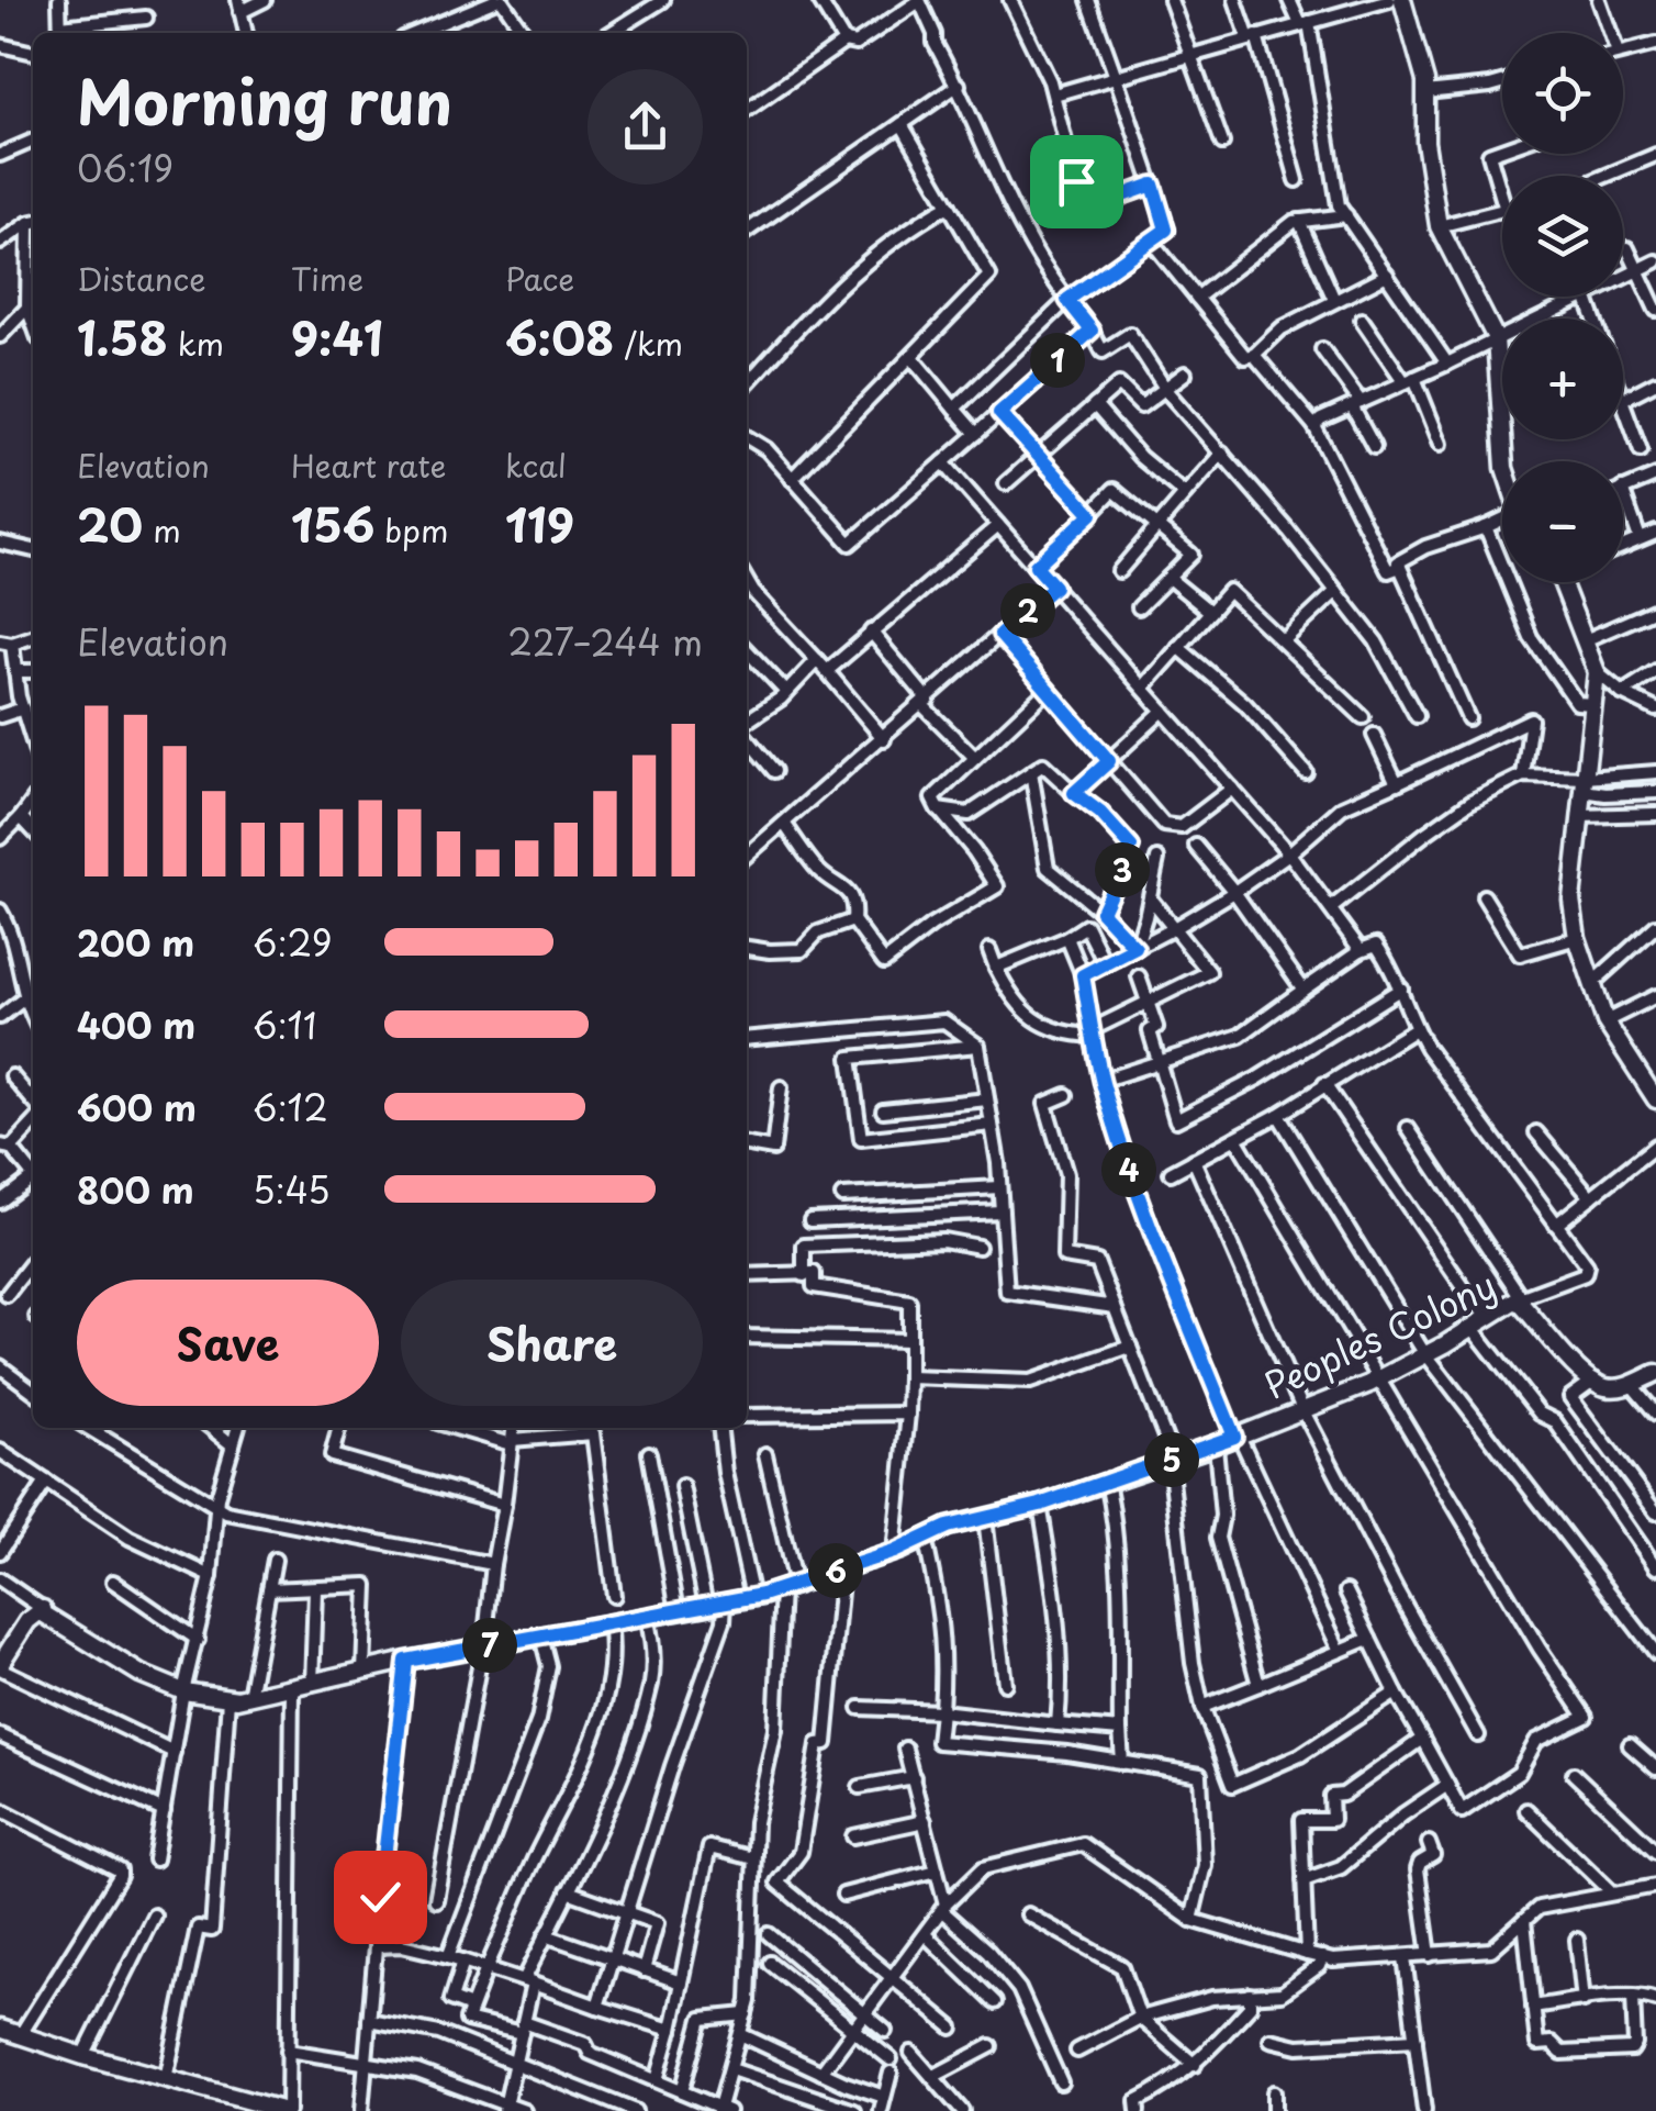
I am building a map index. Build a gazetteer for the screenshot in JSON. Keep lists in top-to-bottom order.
{
  "streets": {
    "street": ["Peoples Colony"]
  },
  "page": {
    "map_buttons": ["+", "−"],
    "heading": ["Morning run", "06:19"],
    "stats": [
      ["Distance", "1.58 km"],
      ["Time", "9:41"],
      ["Pace", "6:08 /km"],
      ["Elevation", "20 m"],
      ["Heart rate", "156 bpm"],
      ["kcal", "119"]
    ],
    "pins": [
      "1",
      "2",
      "3",
      "4",
      "5",
      "6",
      "7"
    ],
    "chart": ["Elevation", "227–244 m"],
    "list": [
      {
        "name": "200 m",
        "note": "6:29"
      },
      {
        "name": "400 m",
        "note": "6:11"
      },
      {
        "name": "600 m",
        "note": "6:12"
      },
      {
        "name": "800 m",
        "note": "5:45"
      }
    ],
    "buttons": ["Save", "Share"]
  }
}
